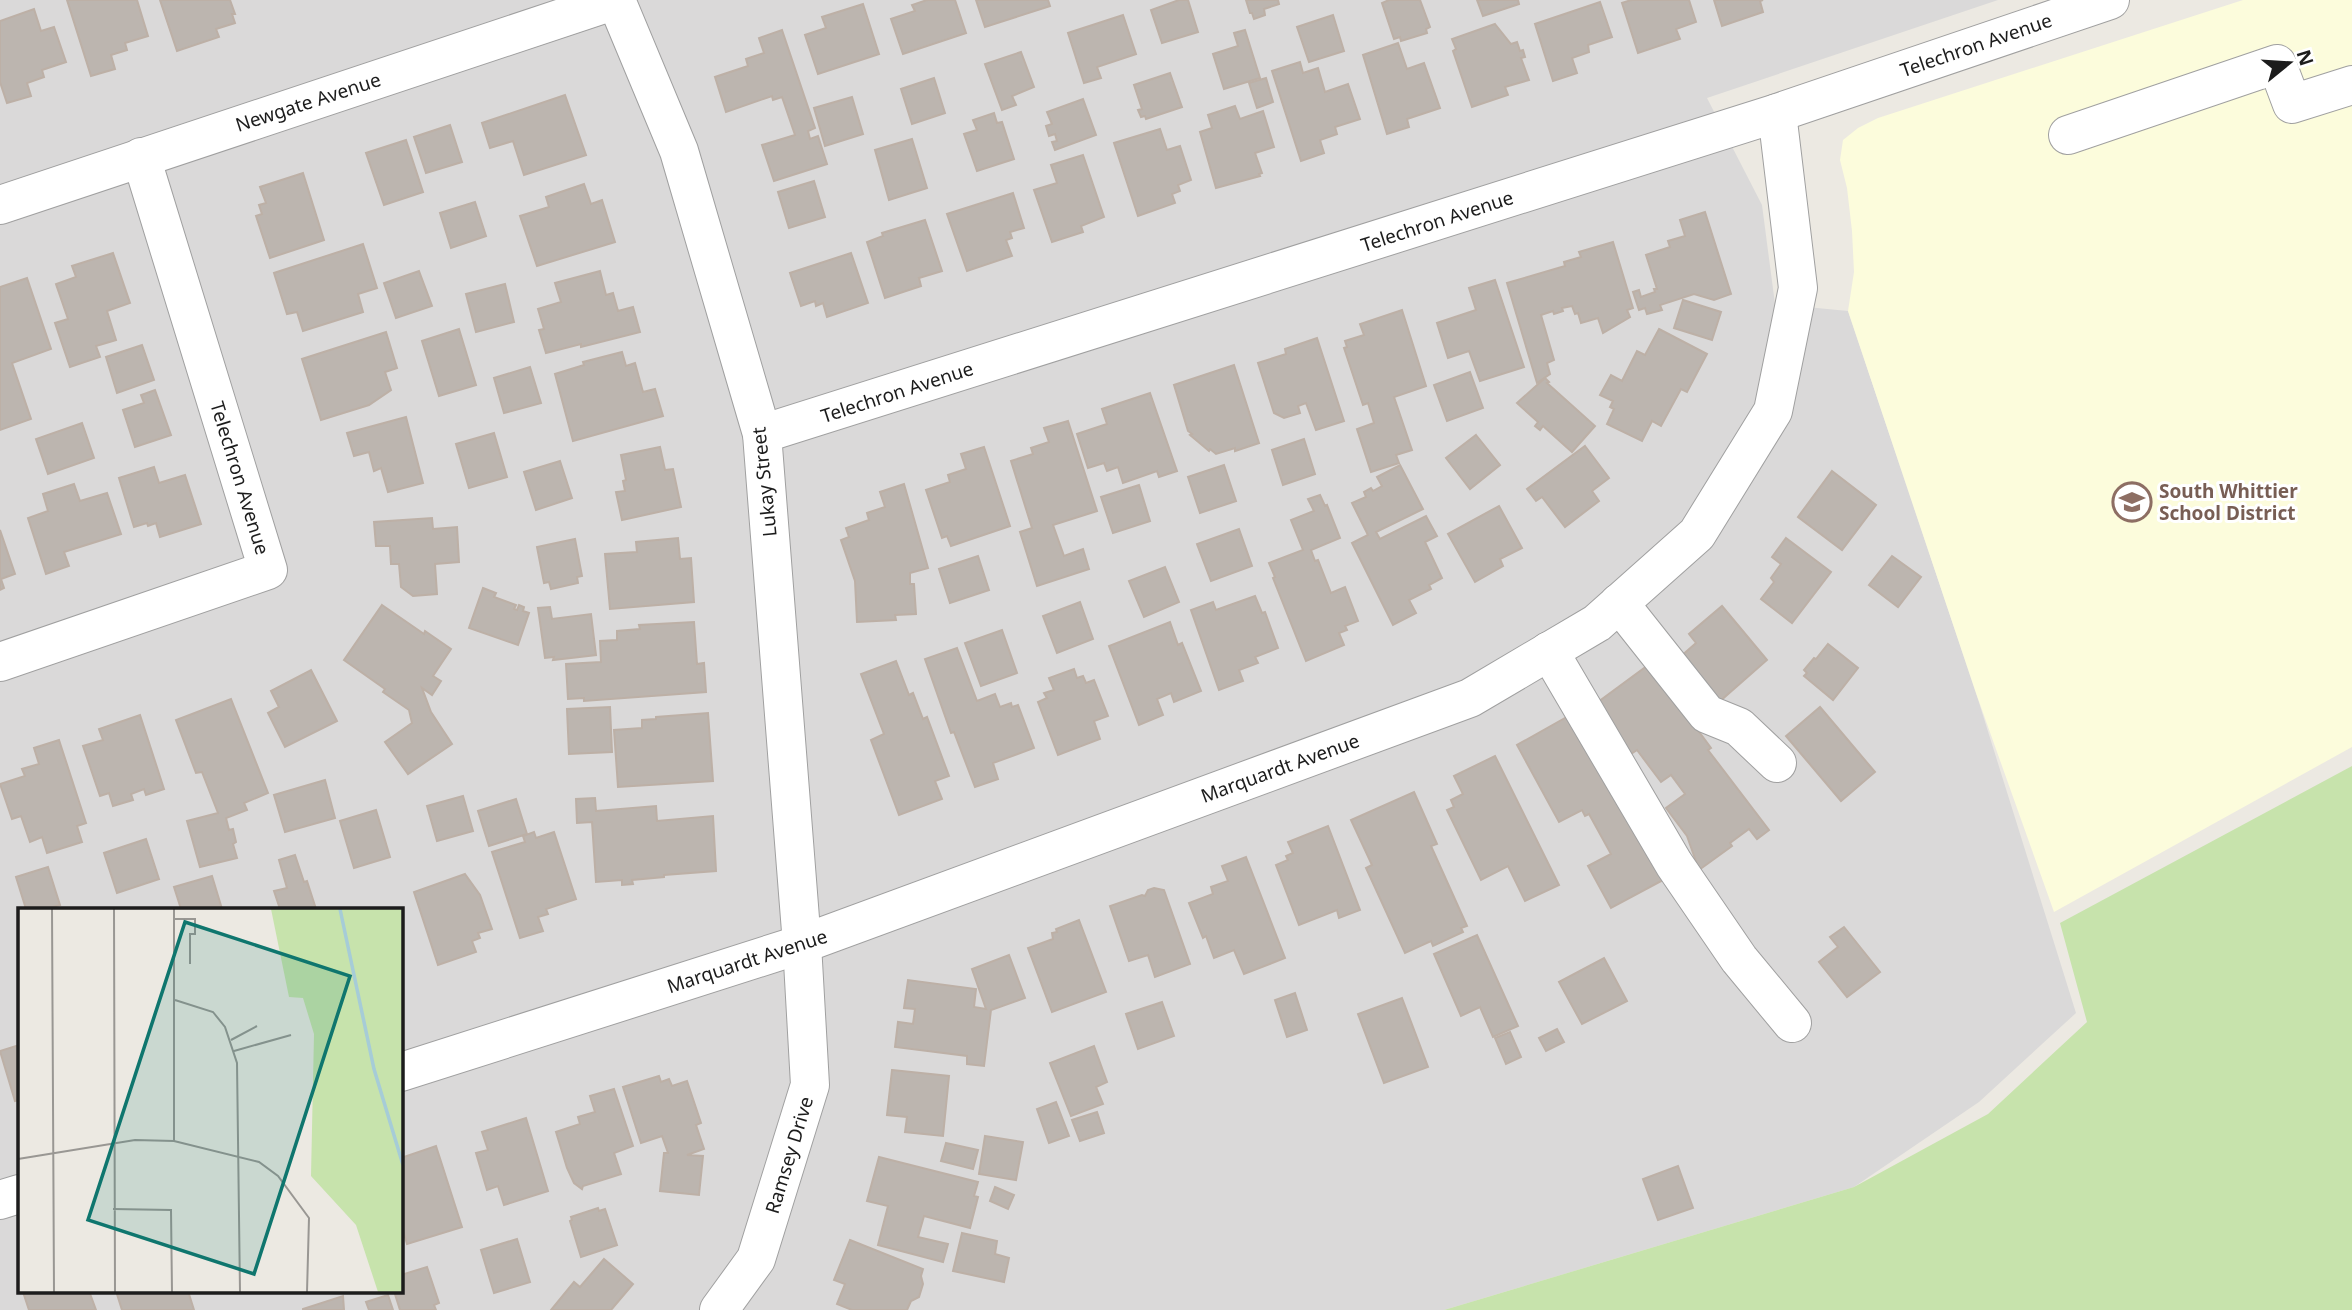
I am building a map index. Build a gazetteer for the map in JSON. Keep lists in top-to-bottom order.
{
  "streets": {
    "street": [
      "Telechron Avenue",
      "Newgate Avenue",
      "Lukay Street",
      "Marquardt Avenue",
      "Ramsey Drive"
    ]
  },
  "crossings": [
    ["Telechron Avenue", "Newgate Avenue"],
    ["Telechron Avenue", "Lukay Street"],
    ["Telechron Avenue", "Marquardt Avenue"],
    ["Newgate Avenue", "Lukay Street"],
    ["Lukay Street", "Marquardt Avenue"],
    ["Lukay Street", "Ramsey Drive"],
    ["Marquardt Avenue", "Ramsey Drive"]
  ],
  "places": {
    "school or university": ["South Whittier School District"]
  },
  "north": "right"
}
